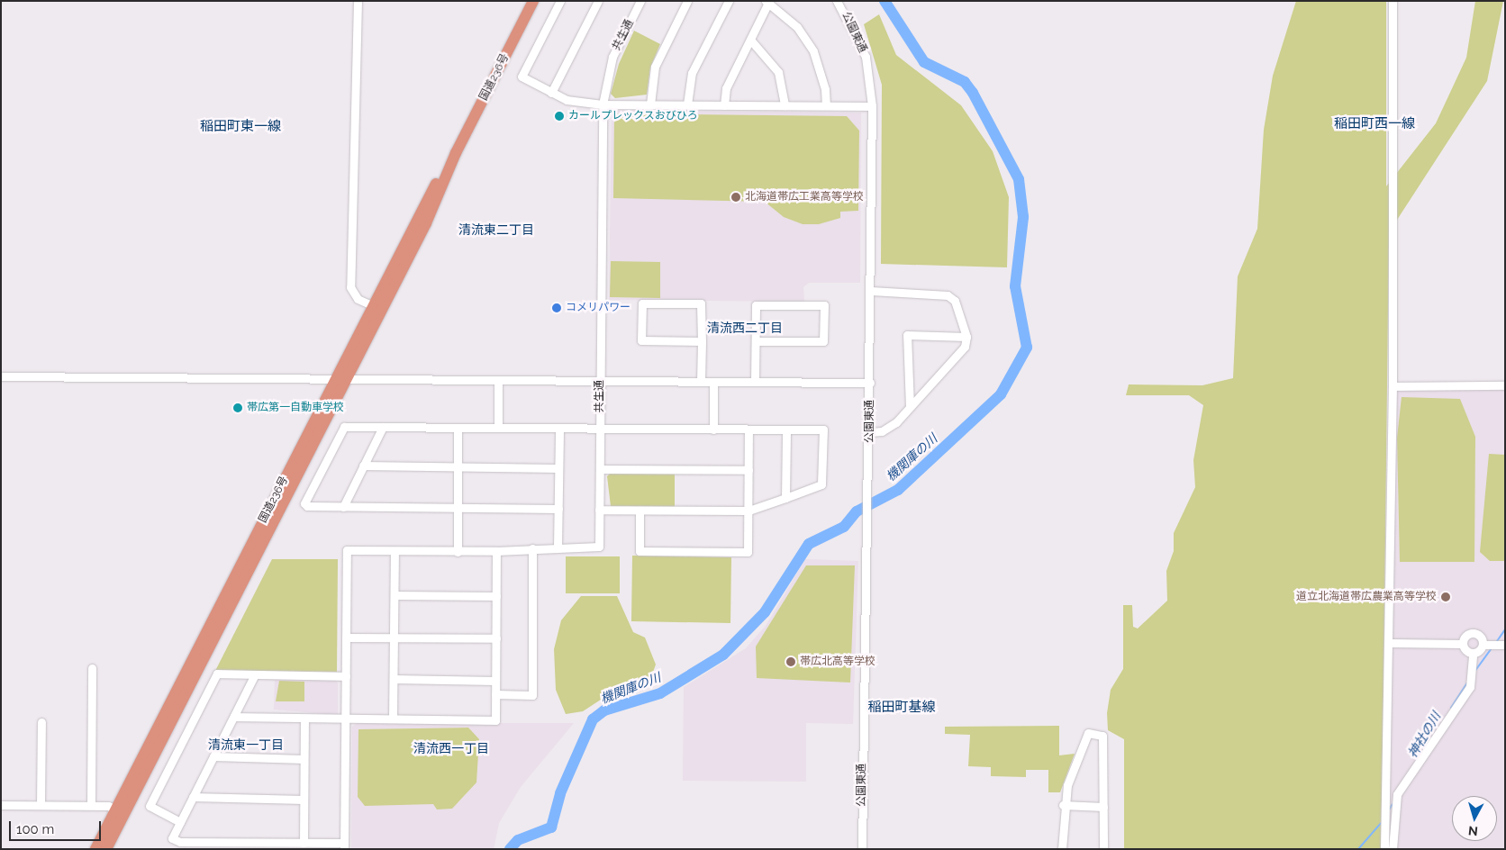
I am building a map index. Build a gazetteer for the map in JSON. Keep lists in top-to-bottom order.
{
  "streets": {
    "highway": ["国道236号"],
    "street": ["公園東通", "共生通"]
  },
  "districts": [
    "稲田町西一線",
    "稲田町東一線",
    "清流東二丁目",
    "清流西二丁目",
    "稲田町基線",
    "清流東一丁目",
    "清流西一丁目"
  ],
  "water": ["機関庫の川", "神社の川"],
  "places": [
    "カールプレックスおびひろ",
    "北海道帯広工業高等学校",
    "コメリパワー",
    "帯広第一自動車学校",
    "道立北海道帯広農業高等学校",
    "帯広北高等学校"
  ],
  "scale_bar": "100 m",
  "north": "bottom"
}
